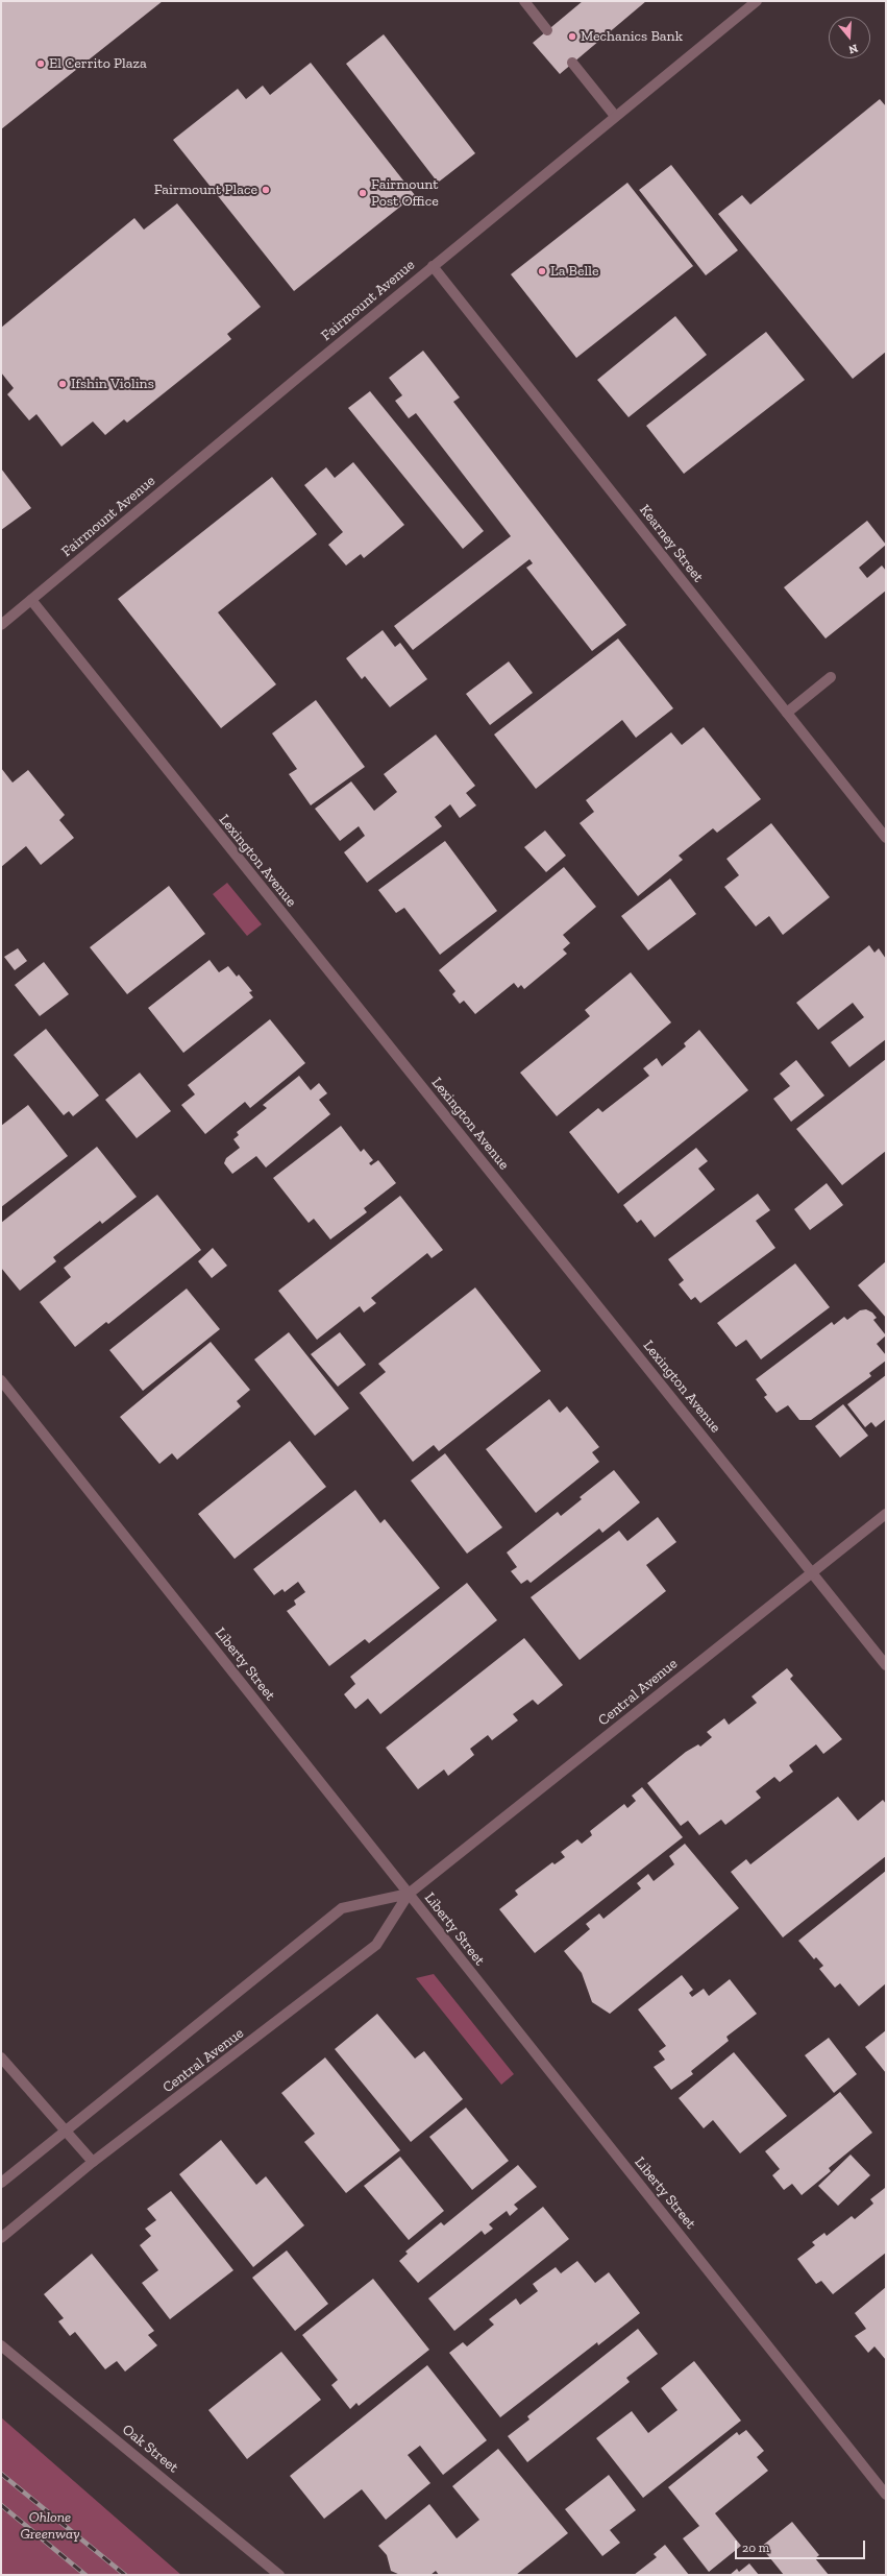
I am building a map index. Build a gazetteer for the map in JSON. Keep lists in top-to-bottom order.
{
  "streets": {
    "street": [
      "Fairmount Avenue",
      "Kearney Street",
      "Lexington Avenue",
      "Liberty Street",
      "Central Avenue",
      "Oak Street"
    ]
  },
  "crossings": [
    ["Fairmount Avenue", "Kearney Street"],
    ["Fairmount Avenue", "Lexington Avenue"],
    ["Lexington Avenue", "Central Avenue"],
    ["Liberty Street", "Central Avenue"]
  ],
  "parks": ["Ohlone Greenway"],
  "places": [
    "Mechanics Bank",
    "El Cerrito Plaza",
    "Fairmount Place",
    "Fairmount Post Office",
    "La Belle",
    "Ifshin Violins"
  ],
  "scale_bar": "20 m",
  "north": "bottom"
}
